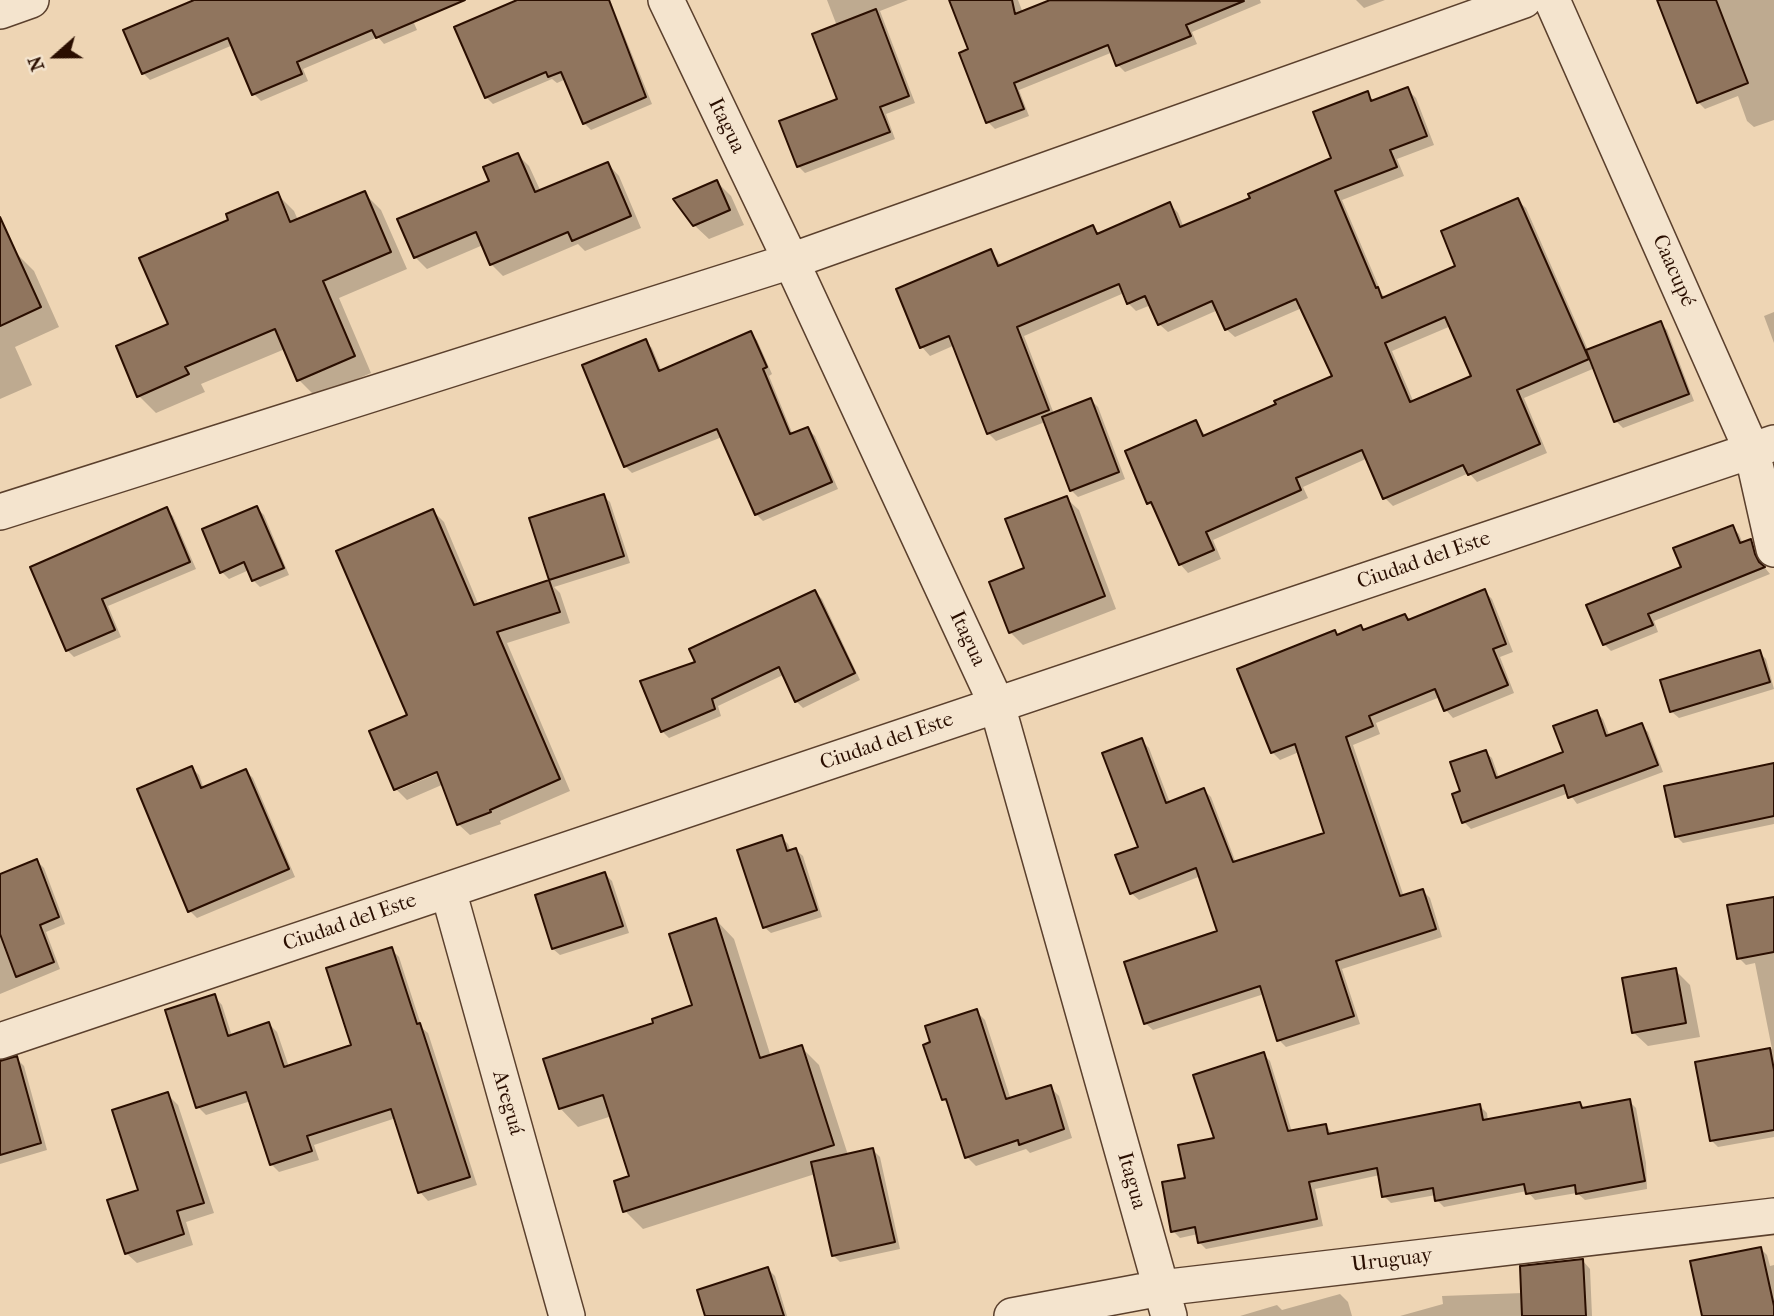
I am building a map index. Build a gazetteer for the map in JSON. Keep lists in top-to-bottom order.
{
  "streets": {
    "street": [
      "Itagua",
      "Caacupé",
      "Ciudad del Este",
      "Areguá",
      "Uruguay"
    ]
  },
  "crossings": [
    ["Itagua", "Ciudad del Este"],
    ["Itagua", "Uruguay"],
    ["Caacupé", "Ciudad del Este"],
    ["Ciudad del Este", "Areguá"]
  ],
  "north": "left"
}
